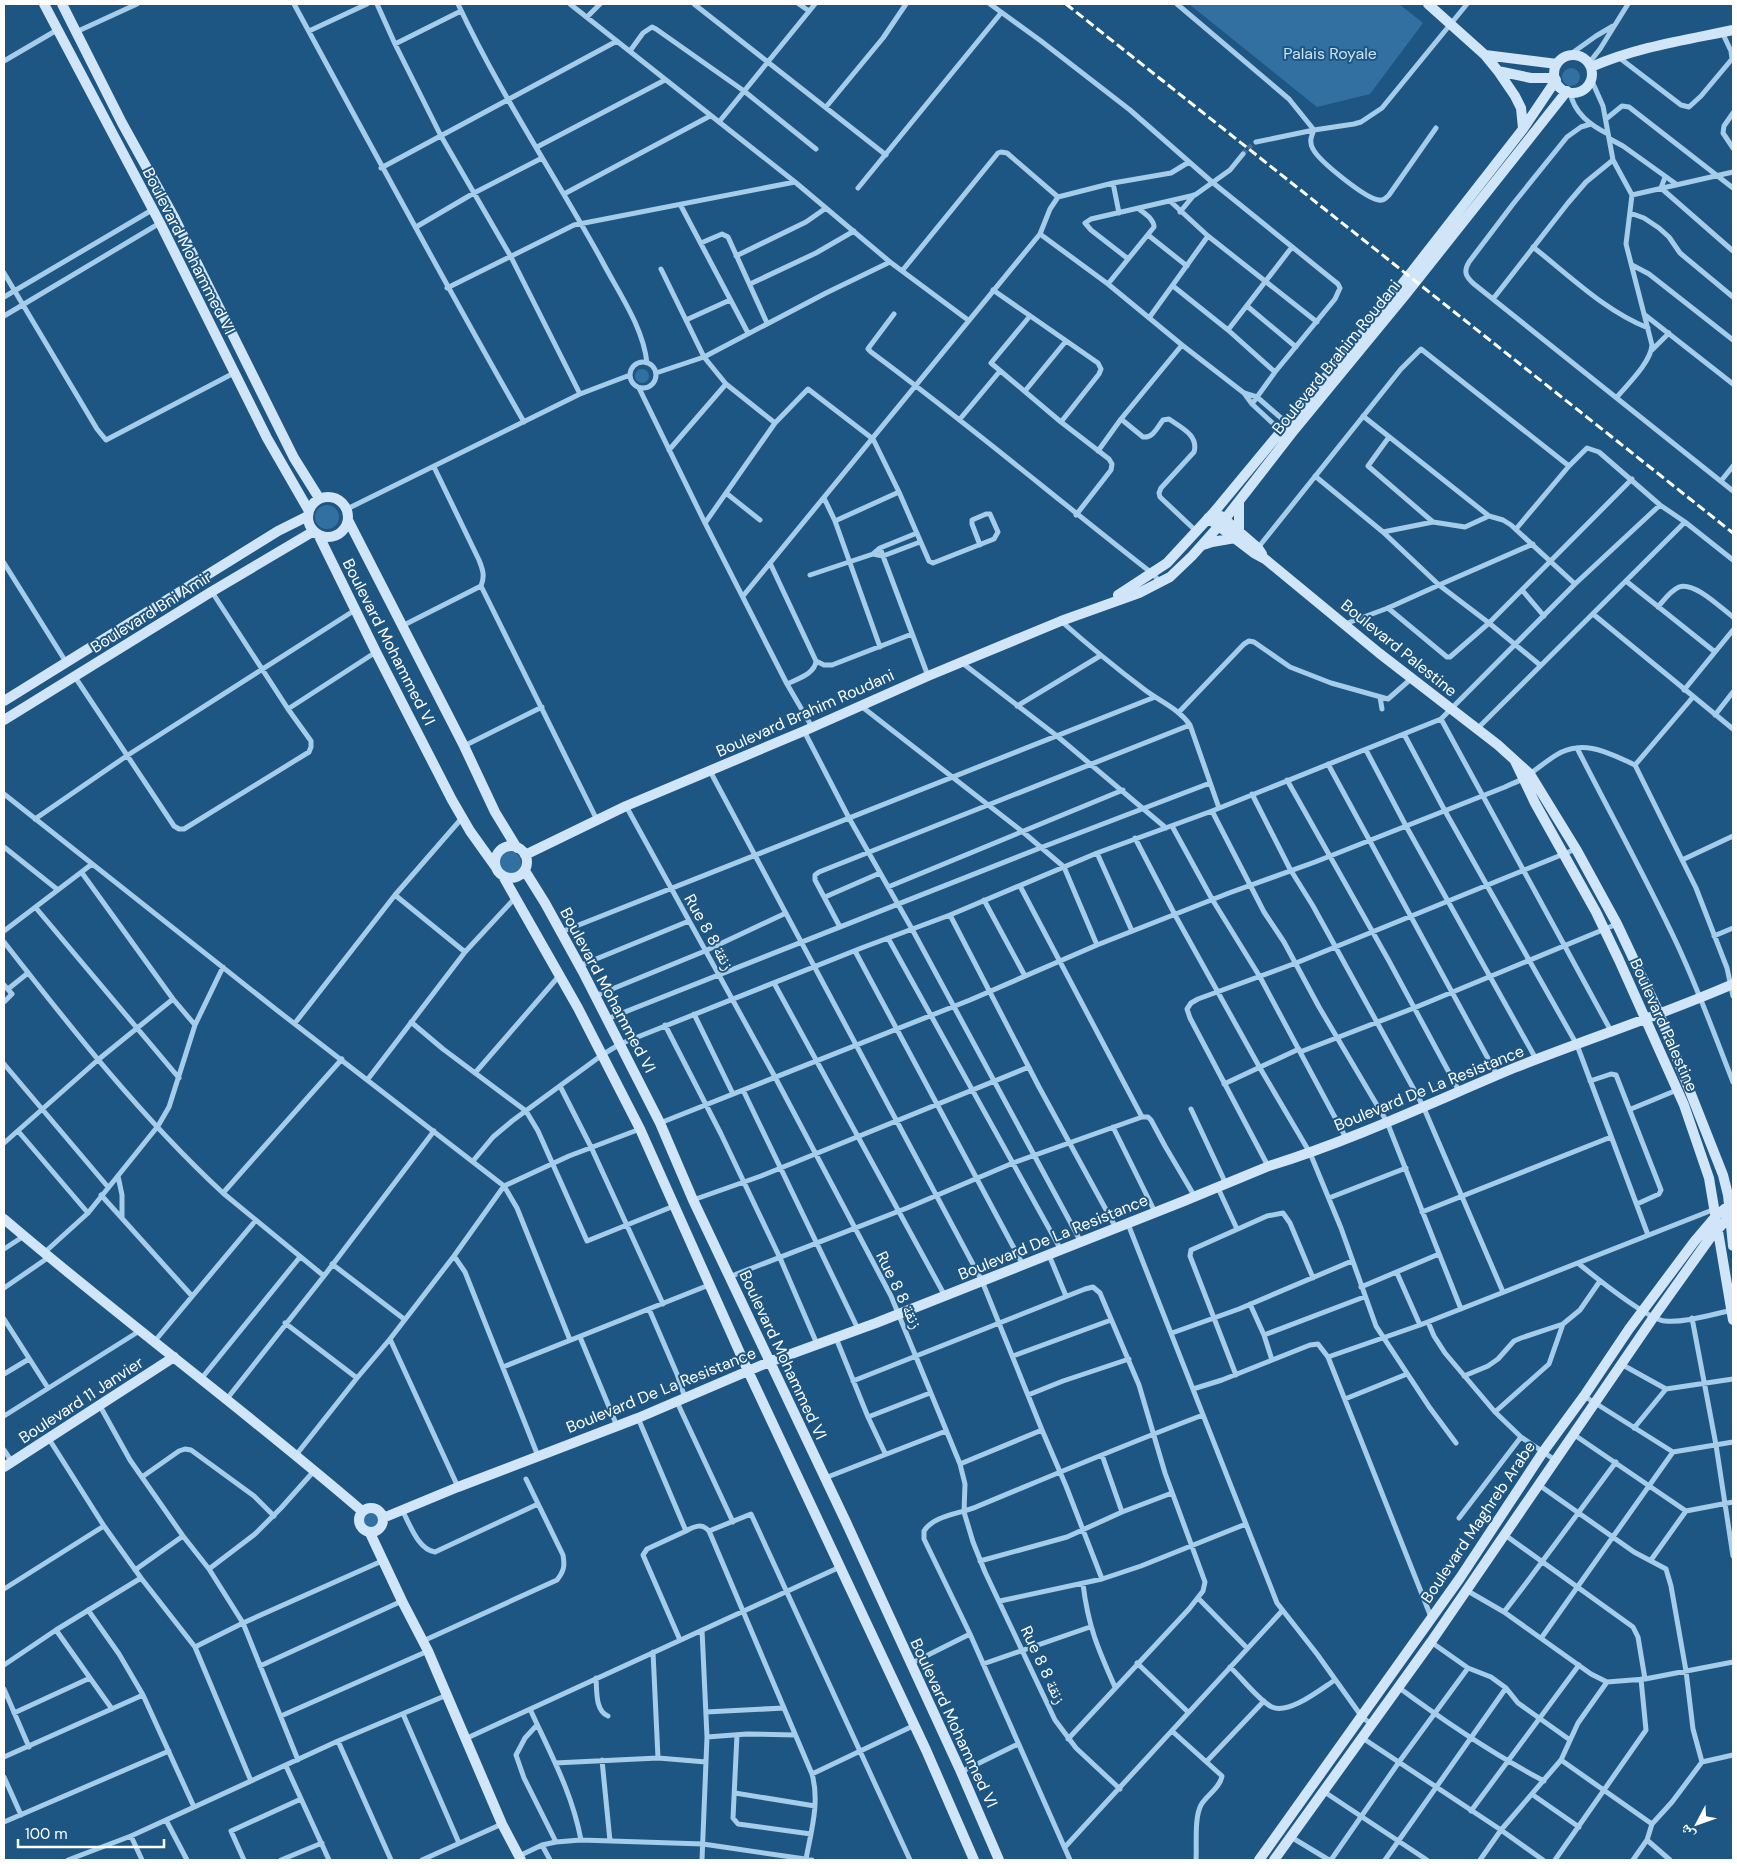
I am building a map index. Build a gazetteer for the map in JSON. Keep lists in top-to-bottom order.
{
  "streets": {
    "main road": [
      "Boulevard Mohammed VI",
      "Boulevard Brahim Roudani",
      "Boulevard Bni Amir",
      "Boulevard Palestine",
      "Boulevard De La Resistance",
      "Boulevard 11 Janvier",
      "Boulevard Maghreb Arabe"
    ],
    "street": ["Rue 8 8 زنقة"]
  },
  "crossings": [
    ["Boulevard Mohammed VI", "Boulevard Brahim Roudani"],
    ["Boulevard Mohammed VI", "Boulevard Bni Amir"],
    ["Boulevard Mohammed VI", "Boulevard De La Resistance"],
    ["Boulevard Brahim Roudani", "Boulevard Palestine"],
    ["Boulevard Brahim Roudani", "Rue 8 8 زنقة"],
    ["Boulevard Palestine", "Boulevard De La Resistance"],
    ["Boulevard Palestine", "Boulevard Maghreb Arabe"],
    ["Rue 8 8 زنقة", "Boulevard De La Resistance"]
  ],
  "parks": ["Palais Royale"],
  "scale_bar": "100 m",
  "north": "bottom left"
}
